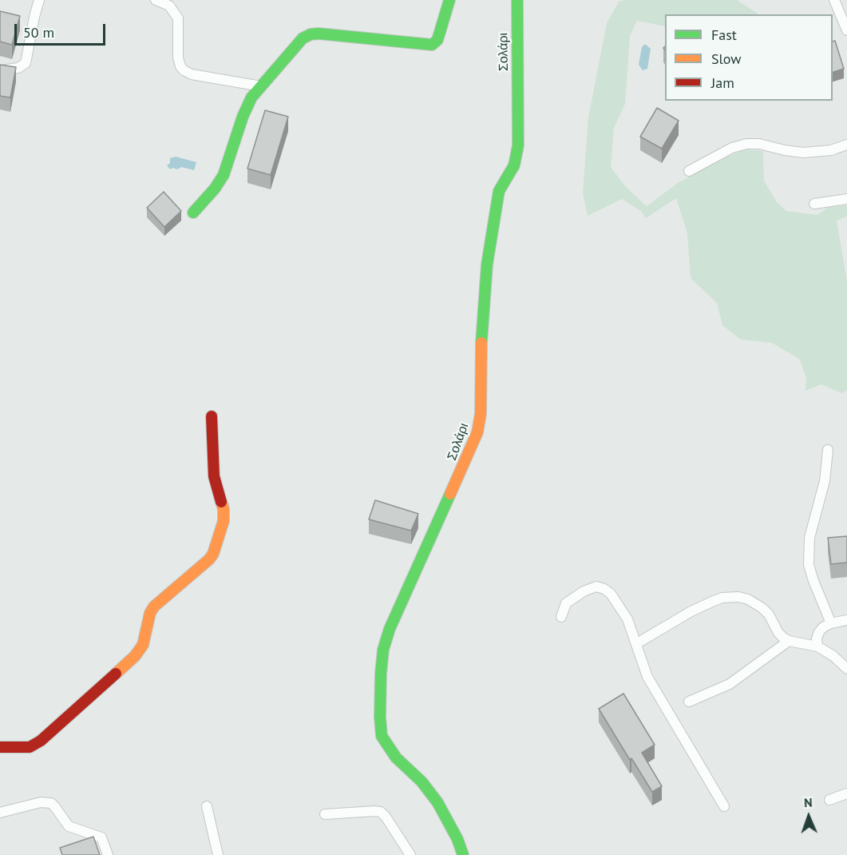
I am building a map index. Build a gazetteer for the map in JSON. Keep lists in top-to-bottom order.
{
  "streets": {
    "street": ["Σολάρι"]
  },
  "legend": ["Fast", "Slow", "Jam"],
  "scale_bar": "50 m",
  "north": "top"
}
